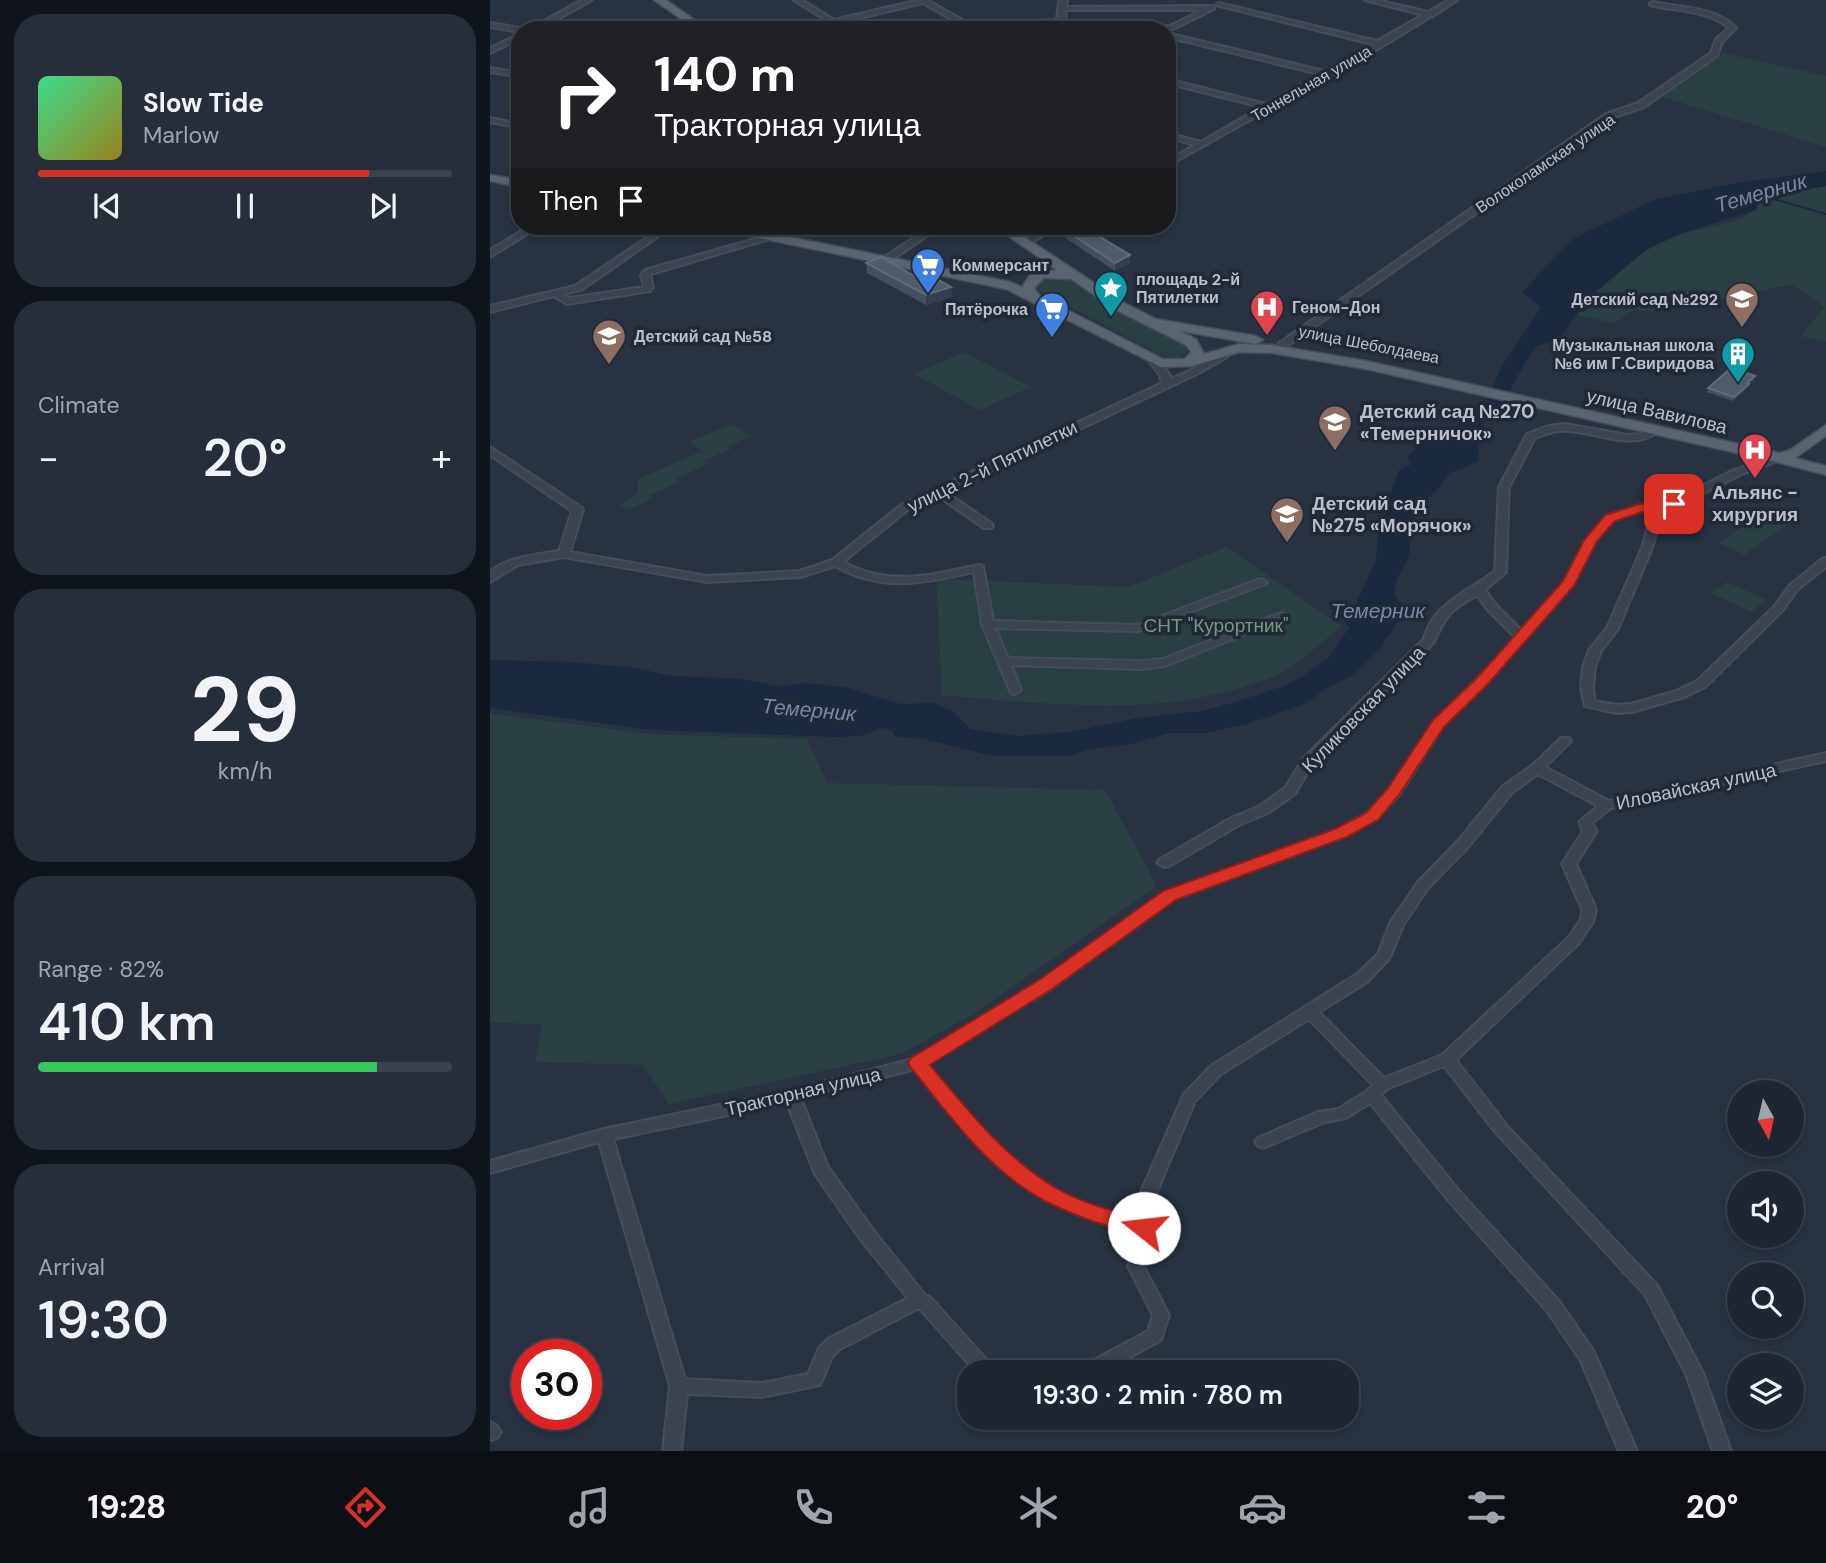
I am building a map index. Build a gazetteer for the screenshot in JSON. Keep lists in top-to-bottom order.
{
  "streets": {
    "main road": ["улица Шеболдаева", "улица Вавилова"],
    "street": [
      "Тоннельная улица",
      "Волоколамская улица",
      "улица 2-й Пятилетки",
      "Куликовская улица",
      "Иловайская улица",
      "Тракторная улица"
    ]
  },
  "crossings": [
    ["Волоколамская улица", "улица Шеболдаева"],
    ["улица Шеболдаева", "улица Вавилова"],
    ["улица Вавилова", "Куликовская улица"],
    ["улица Вавилова", "Тракторная улица"]
  ],
  "water": ["Темерник"],
  "parks": ["СНТ \"Курортник\""],
  "places": {
    "supermarket": ["Коммерсант", "Пятёрочка"],
    "place": ["площадь 2-й Пятилетки"],
    "school or university": [
      "Детский сад №292",
      "Детский сад №58",
      "Детский сад №270 «Темерничок»",
      "Детский сад №275 «Морячок»"
    ],
    "hospital": ["Геном-Дон", "Альянс - хирургия"],
    "building": ["Музыкальная школа №6 им Г.Свиридова"]
  },
  "north": "bottom",
  "page": {
    "turn": ["140 m", "Тракторная улица"],
    "song": ["Slow Tide", "Marlow"],
    "then": "Then",
    "tile": [
      "Climate",
      ["29", "km/h"],
      ["Range · 82%", "410 km"],
      ["Arrival", "19:30"]
    ],
    "heat": ["−", "20°", "+"],
    "limit": "30",
    "trip": "19:30 · 2 min · 780 m",
    "tabs": ["19:28", "20°"]
  }
}
